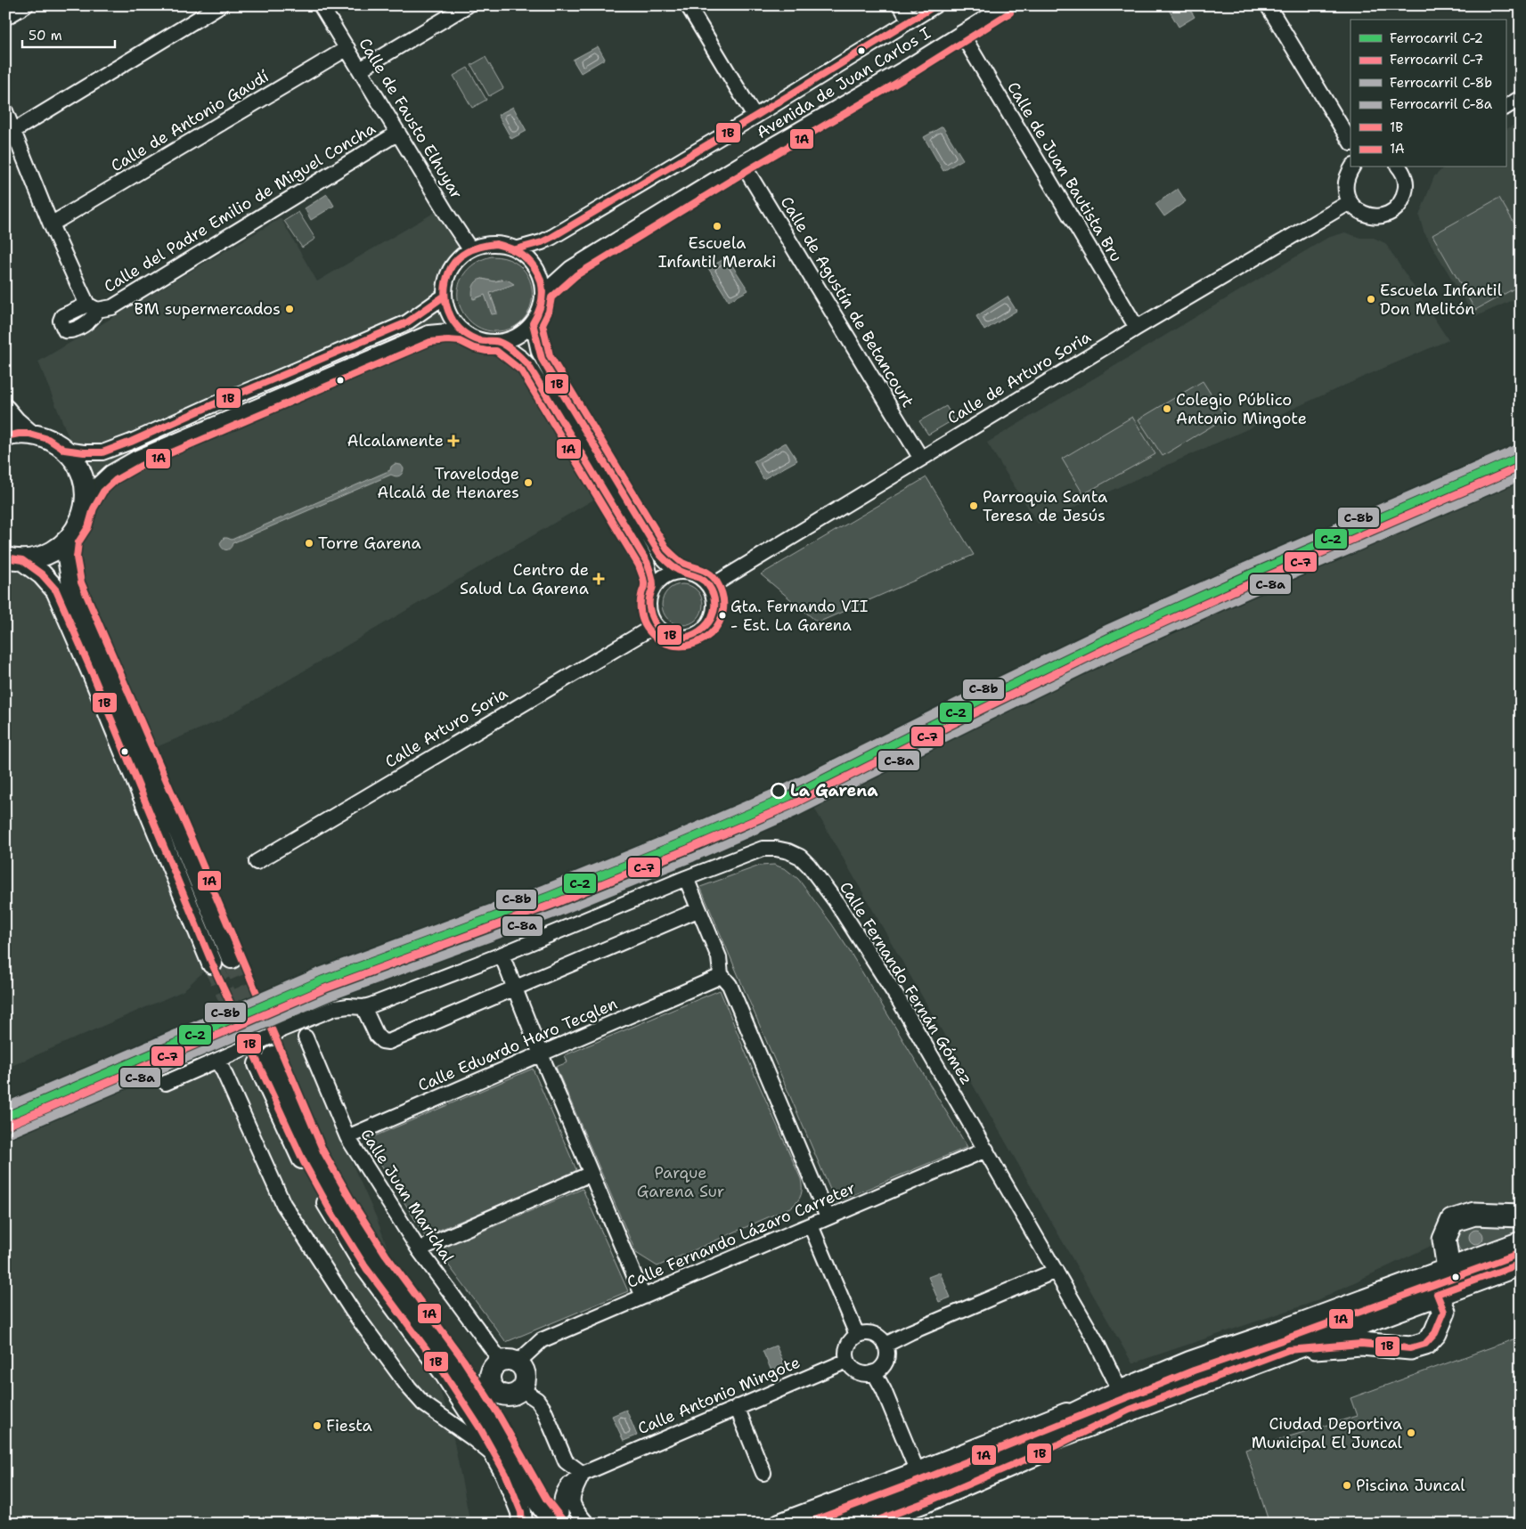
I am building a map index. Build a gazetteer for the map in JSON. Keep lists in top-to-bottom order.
{
  "streets": {
    "street": [
      "Avenida de Juan Carlos I",
      "Calle de Fausto Elhuyar",
      "Calle de Antonio Gaudí",
      "Calle de Juan Bautista Bru",
      "Calle del Padre Emilio de Miguel Concha",
      "Calle de Agustín de Betancourt",
      "Calle de Arturo Soria",
      "Calle Arturo Soria",
      "Calle Fernando Fernán Gómez",
      "Calle Eduardo Haro Tecglen",
      "Calle Juan Marichal",
      "Calle Fernando Lázaro Carreter",
      "Calle Antonio Mingote"
    ]
  },
  "crossings": [
    ["Avenida de Juan Carlos I", "Calle de Fausto Elhuyar"],
    ["Avenida de Juan Carlos I", "Calle de Juan Bautista Bru"],
    ["Avenida de Juan Carlos I", "Calle de Agustín de Betancourt"],
    ["Calle de Fausto Elhuyar", "Calle de Antonio Gaudí"],
    ["Calle de Fausto Elhuyar", "Calle del Padre Emilio de Miguel Concha"],
    ["Calle de Antonio Gaudí", "Calle del Padre Emilio de Miguel Concha"],
    ["Calle de Juan Bautista Bru", "Calle de Arturo Soria"],
    ["Calle de Agustín de Betancourt", "Calle de Arturo Soria"],
    ["Calle de Arturo Soria", "Calle Arturo Soria"],
    ["Calle Fernando Fernán Gómez", "Calle Fernando Lázaro Carreter"],
    ["Calle Eduardo Haro Tecglen", "Calle Juan Marichal"],
    ["Calle Juan Marichal", "Calle Fernando Lázaro Carreter"]
  ],
  "parks": ["Parque Garena Sur"],
  "places": {
    "other": [
      "Escuela Infantil Meraki",
      "Escuela Infantil Don Melitón",
      "BM supermercados",
      "Colegio Público Antonio Mingote",
      "Travelodge Alcalá de Henares",
      "Parroquia Santa Teresa de Jesús",
      "Torre Garena",
      "Gta. Fernando VII - Est. La Garena",
      "La Garena",
      "Fiesta",
      "Ciudad Deportiva Municipal El Juncal",
      "Piscina Juncal"
    ],
    "health": ["Alcalamente", "Centro de Salud La Garena"]
  },
  "lines": [
    "transit line 1B",
    "transit line 1A",
    "rail line C-8b",
    "rail line C-2",
    "rail line C-7",
    "rail line C-8a"
  ],
  "legend": [
    "Ferrocarril C-2",
    "Ferrocarril C-7",
    "Ferrocarril C-8b",
    "Ferrocarril C-8a",
    "1B",
    "1A"
  ],
  "scale_bar": "50 m"
}
